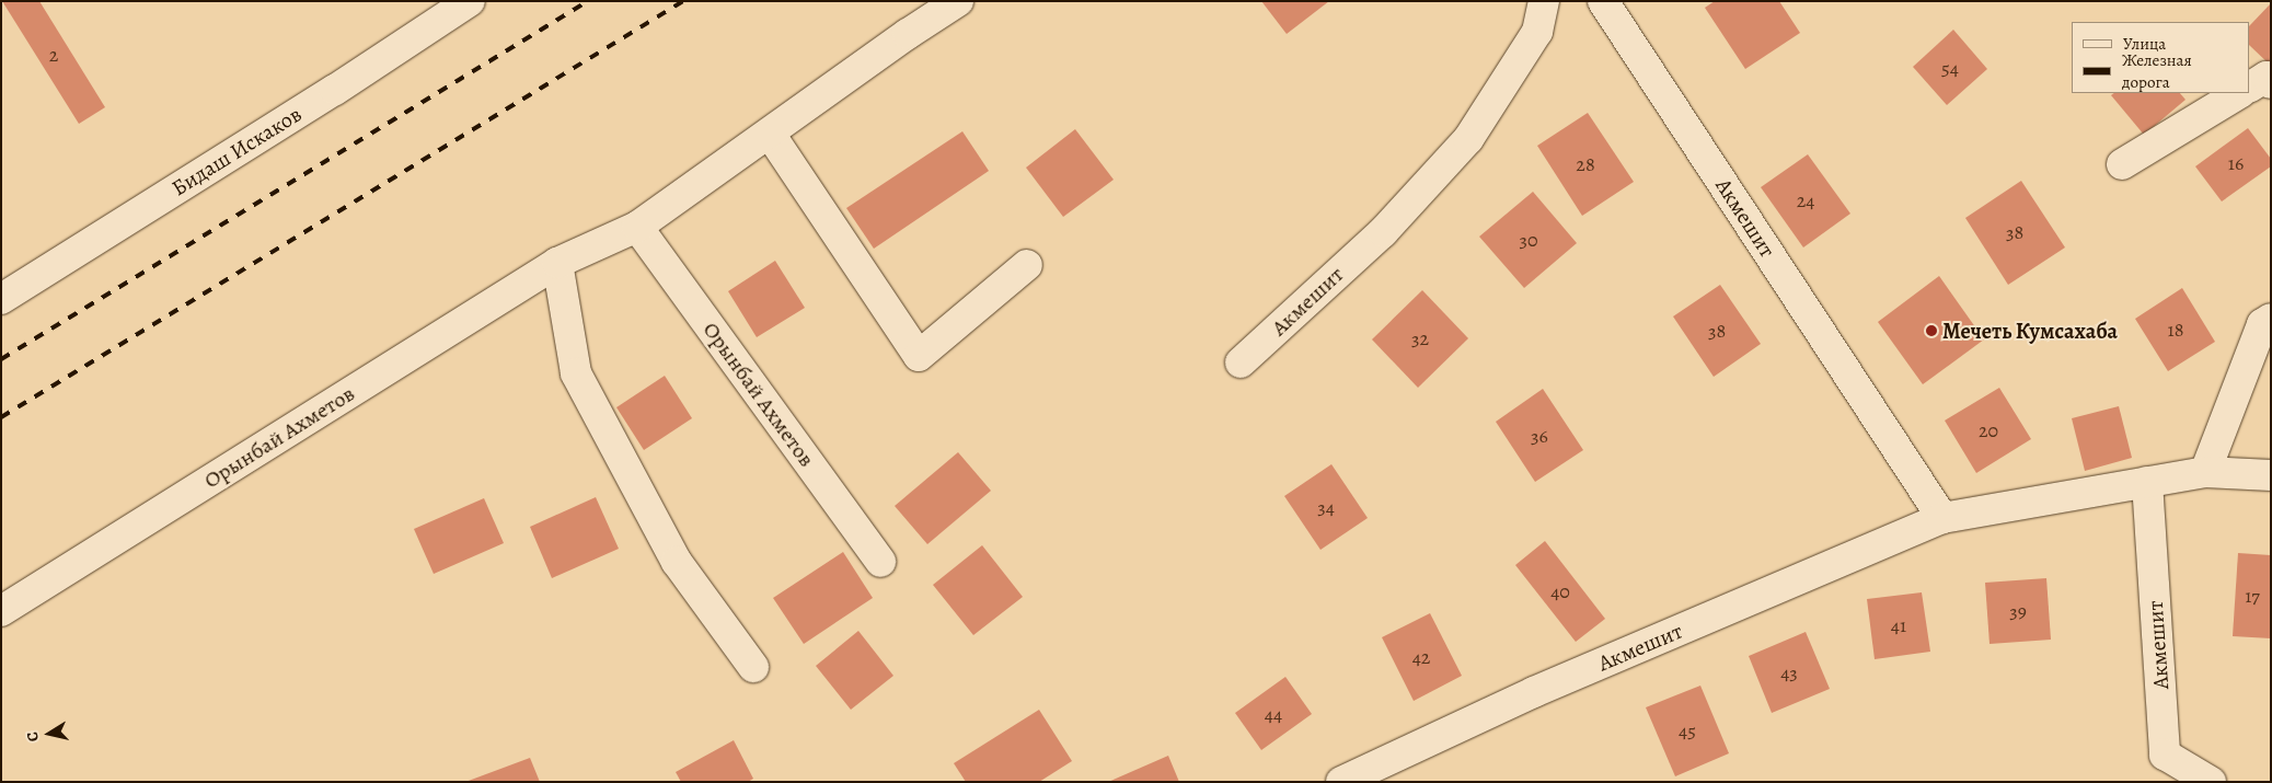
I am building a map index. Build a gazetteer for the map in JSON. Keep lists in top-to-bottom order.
{
  "streets": {
    "street": ["Бидаш Искаков", "Акмешит", "Орынбай Ахметов"]
  },
  "places": ["Мечеть Кумсахаба"],
  "house_numbers": [
    "2",
    "54",
    "16",
    "28",
    "24",
    "38",
    "30",
    "18",
    "38",
    "32",
    "20",
    "36",
    "34",
    "40",
    "17",
    "39",
    "41",
    "42",
    "43",
    "44",
    "45"
  ],
  "legend": ["Улица", "Железная дорога"],
  "north": "left"
}
